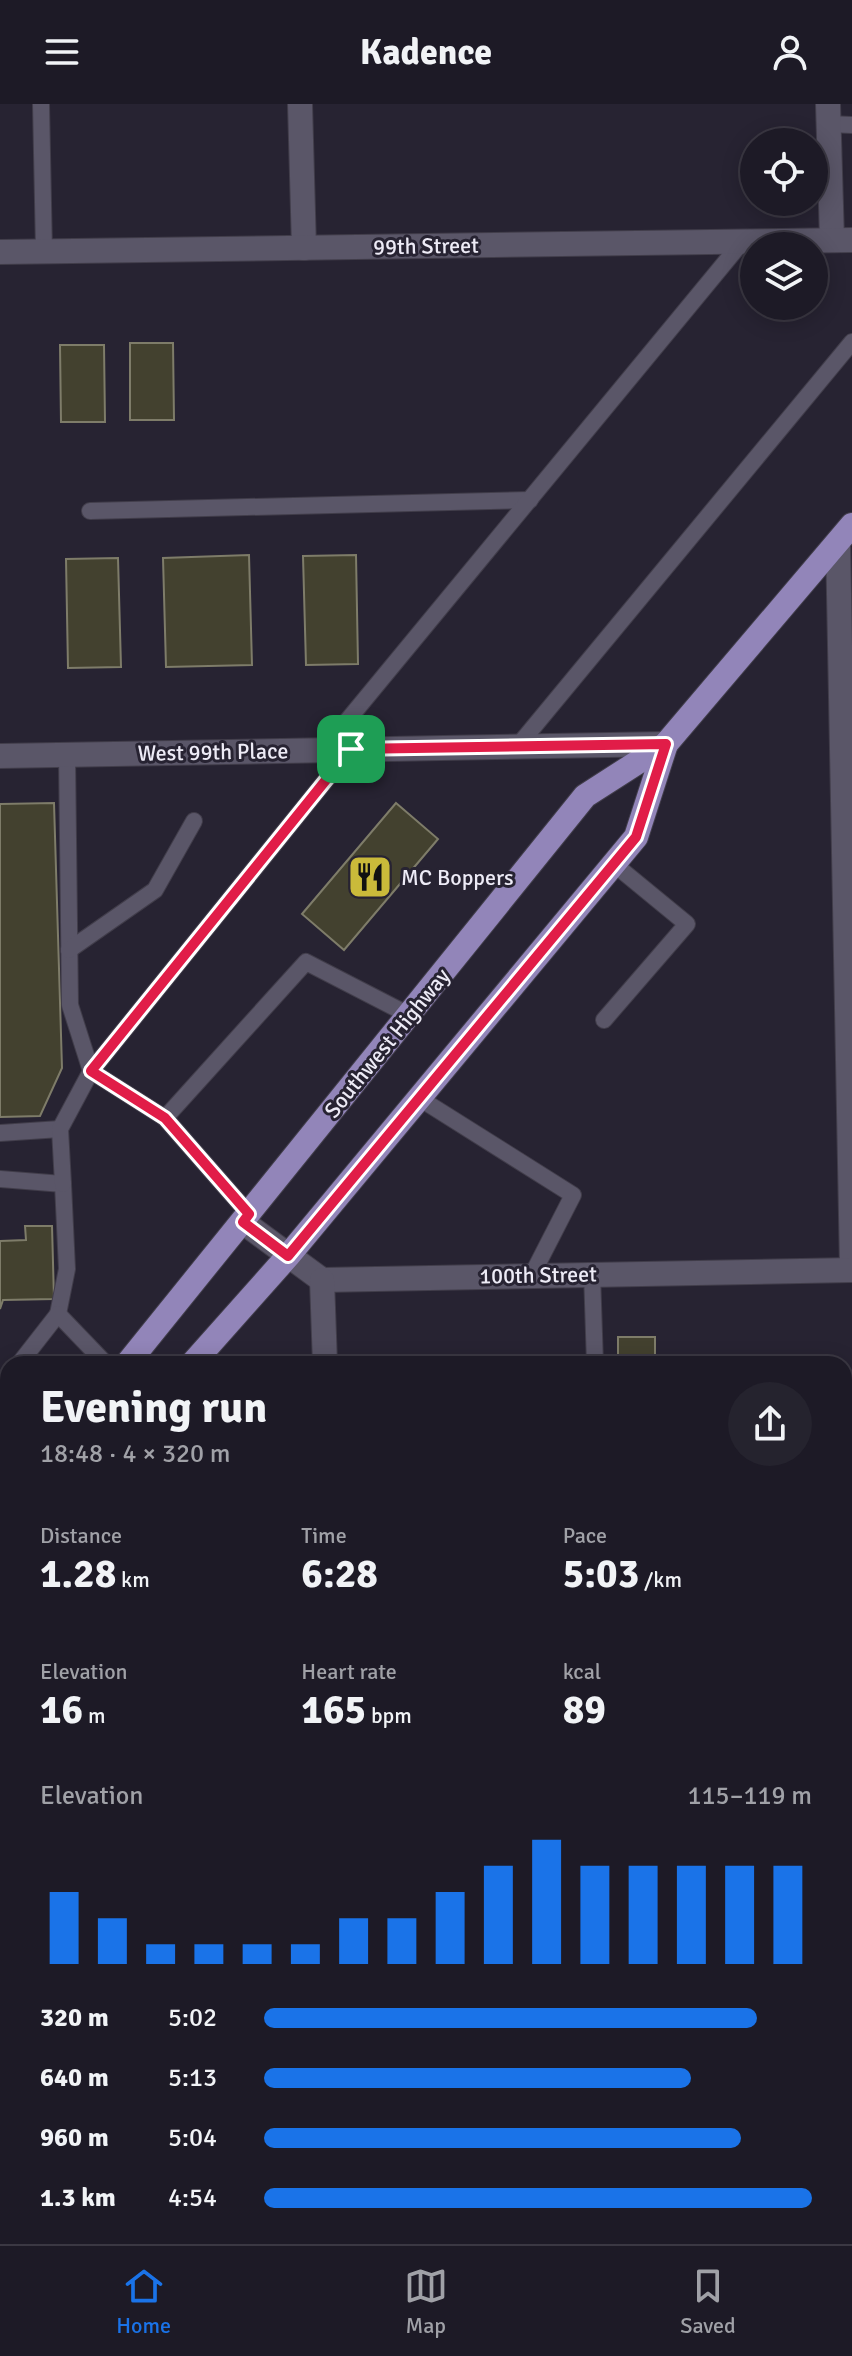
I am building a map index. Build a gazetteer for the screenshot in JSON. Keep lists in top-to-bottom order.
{
  "streets": {
    "main road": ["Southwest Highway"],
    "street": ["99th Street", "West 99th Place", "100th Street"]
  },
  "crossings": [
    ["West 99th Place", "Southwest Highway"]
  ],
  "places": {
    "restaurant": ["MC Boppers"]
  },
  "page": {
    "header": "Kadence",
    "heading": ["Evening run", "18:48 · 4 × 320 m"],
    "stats": [
      ["Distance", "1.28 km"],
      ["Time", "6:28"],
      ["Pace", "5:03 /km"],
      ["Elevation", "16 m"],
      ["Heart rate", "165 bpm"],
      ["kcal", "89"]
    ],
    "chart": ["Elevation", "115–119 m"],
    "list": [
      {
        "name": "320 m",
        "note": "5:02"
      },
      {
        "name": "640 m",
        "note": "5:13"
      },
      {
        "name": "960 m",
        "note": "5:04"
      },
      {
        "name": "1.3 km",
        "note": "4:54"
      }
    ],
    "tabs": ["Home", "Map", "Saved"]
  }
}
